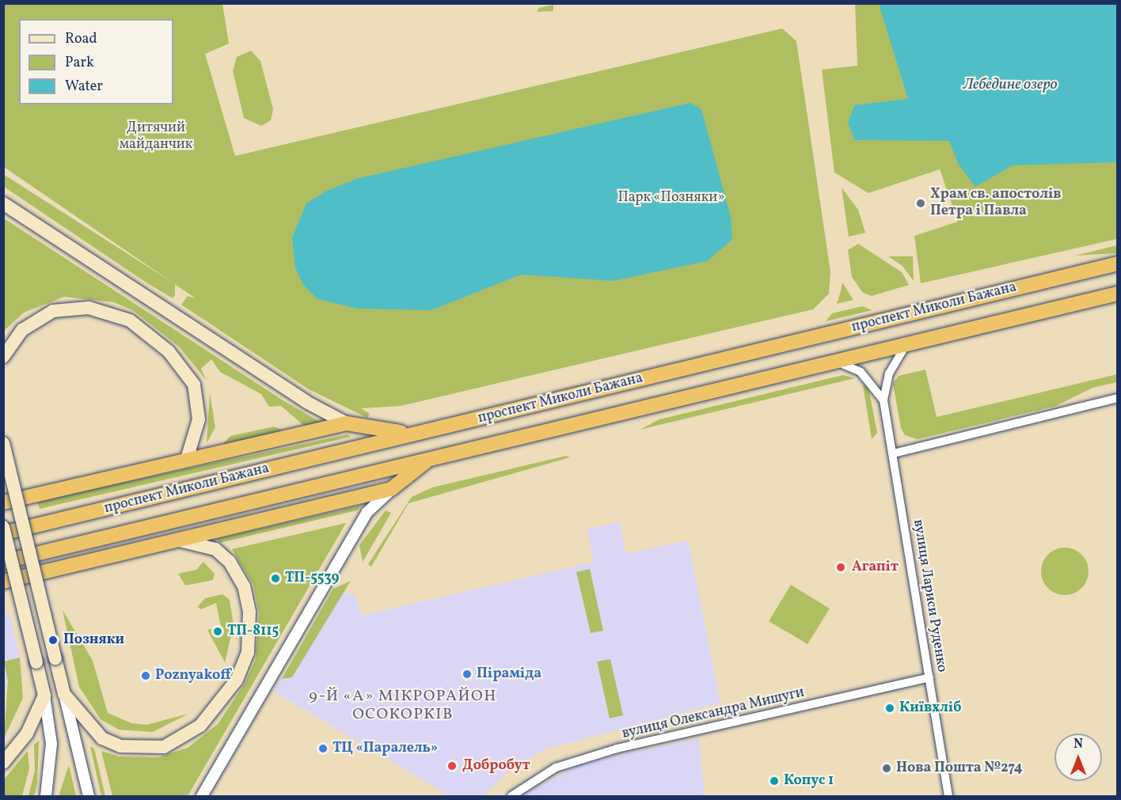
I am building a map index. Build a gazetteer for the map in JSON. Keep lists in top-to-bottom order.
{
  "streets": {
    "highway": ["проспект Миколи Бажана"],
    "street": ["вулиця Лариси Руденко", "вулиця Олександра Мишуги"]
  },
  "crossings": [
    ["проспект Миколи Бажана", "вулиця Лариси Руденко"],
    ["вулиця Лариси Руденко", "вулиця Олександра Мишуги"]
  ],
  "districts": ["9-Й «А» МІКРОРАЙОН ОСОКОРКІВ"],
  "water": ["Лебедине озеро"],
  "parks": ["Дитячий майданчик", "Парк «Позняки»"],
  "places": [
    "Храм св. апостолів Петра і Павла",
    "Агапіт",
    "ТП-5539",
    "ТП-8115",
    "Позняки",
    "Піраміда",
    "Poznyakoff",
    "Київхліб",
    "ТЦ «Паралель»",
    "Добробут",
    "Нова Пошта №274",
    "Копус 1"
  ],
  "legend": ["Road", "Park", "Water"],
  "north": "top"
}
